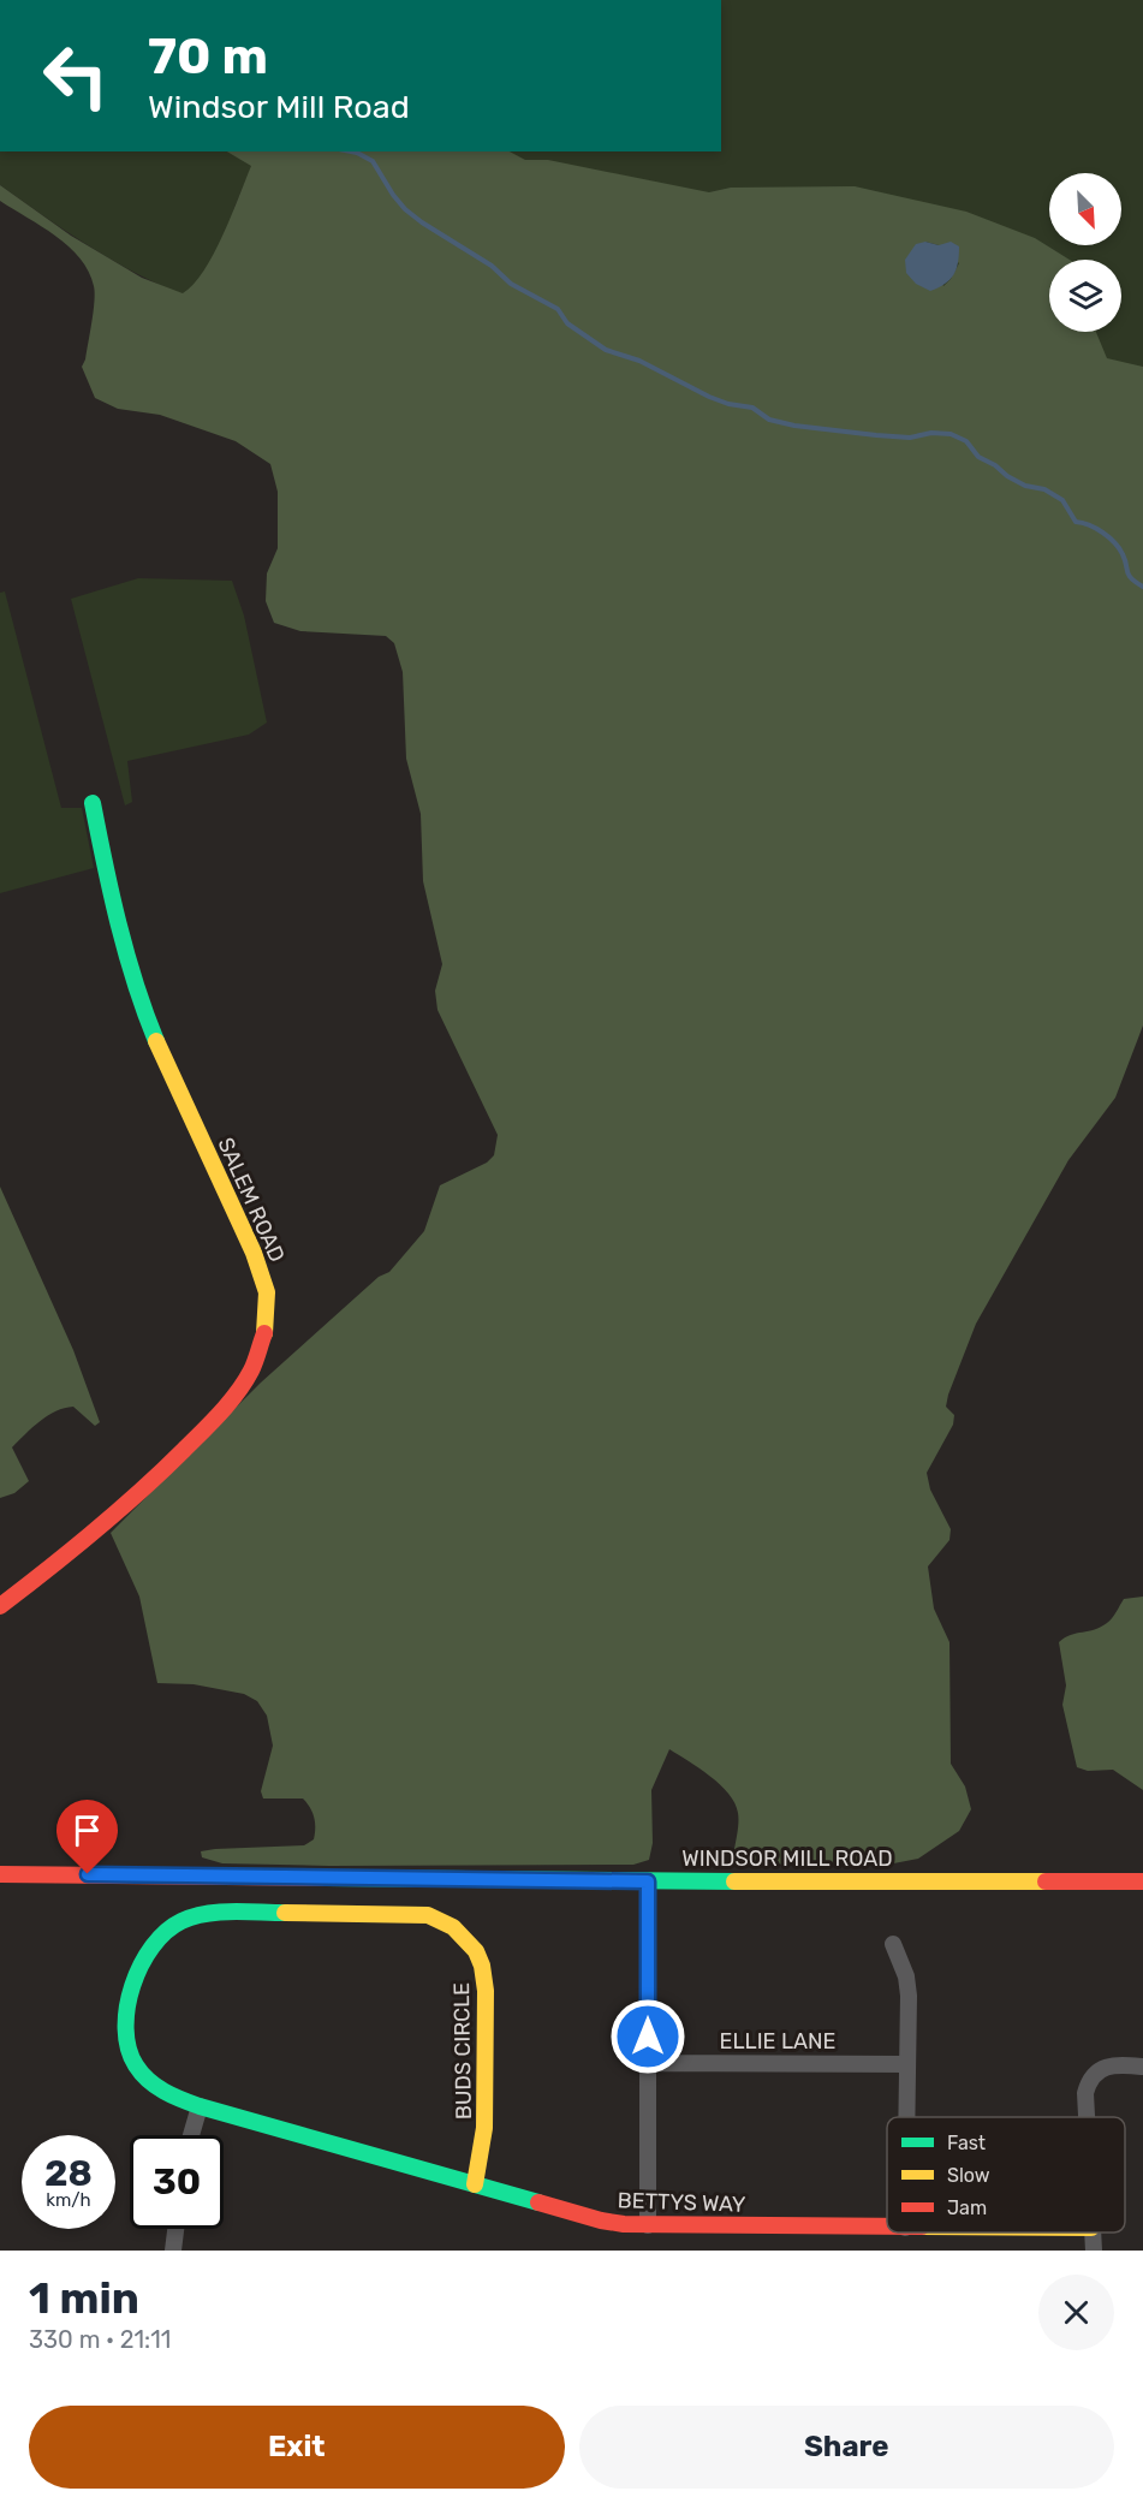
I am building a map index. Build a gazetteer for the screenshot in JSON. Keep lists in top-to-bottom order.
{
  "streets": {
    "street": [
      "SALEM ROAD",
      "WINDSOR MILL ROAD",
      "ELLIE LANE",
      "BUDS CIRCLE",
      "BETTYS WAY"
    ]
  },
  "crossings": [
    ["BUDS CIRCLE", "BETTYS WAY"]
  ],
  "legend": ["Fast", "Slow", "Jam"],
  "north": "bottom right",
  "page": {
    "turn": ["70 m", "Windsor Mill Road"],
    "speed": "28 km/h",
    "limit": "30",
    "heading": ["1 min", "330 m · 21:11"],
    "buttons": ["Exit", "Share"]
  }
}
